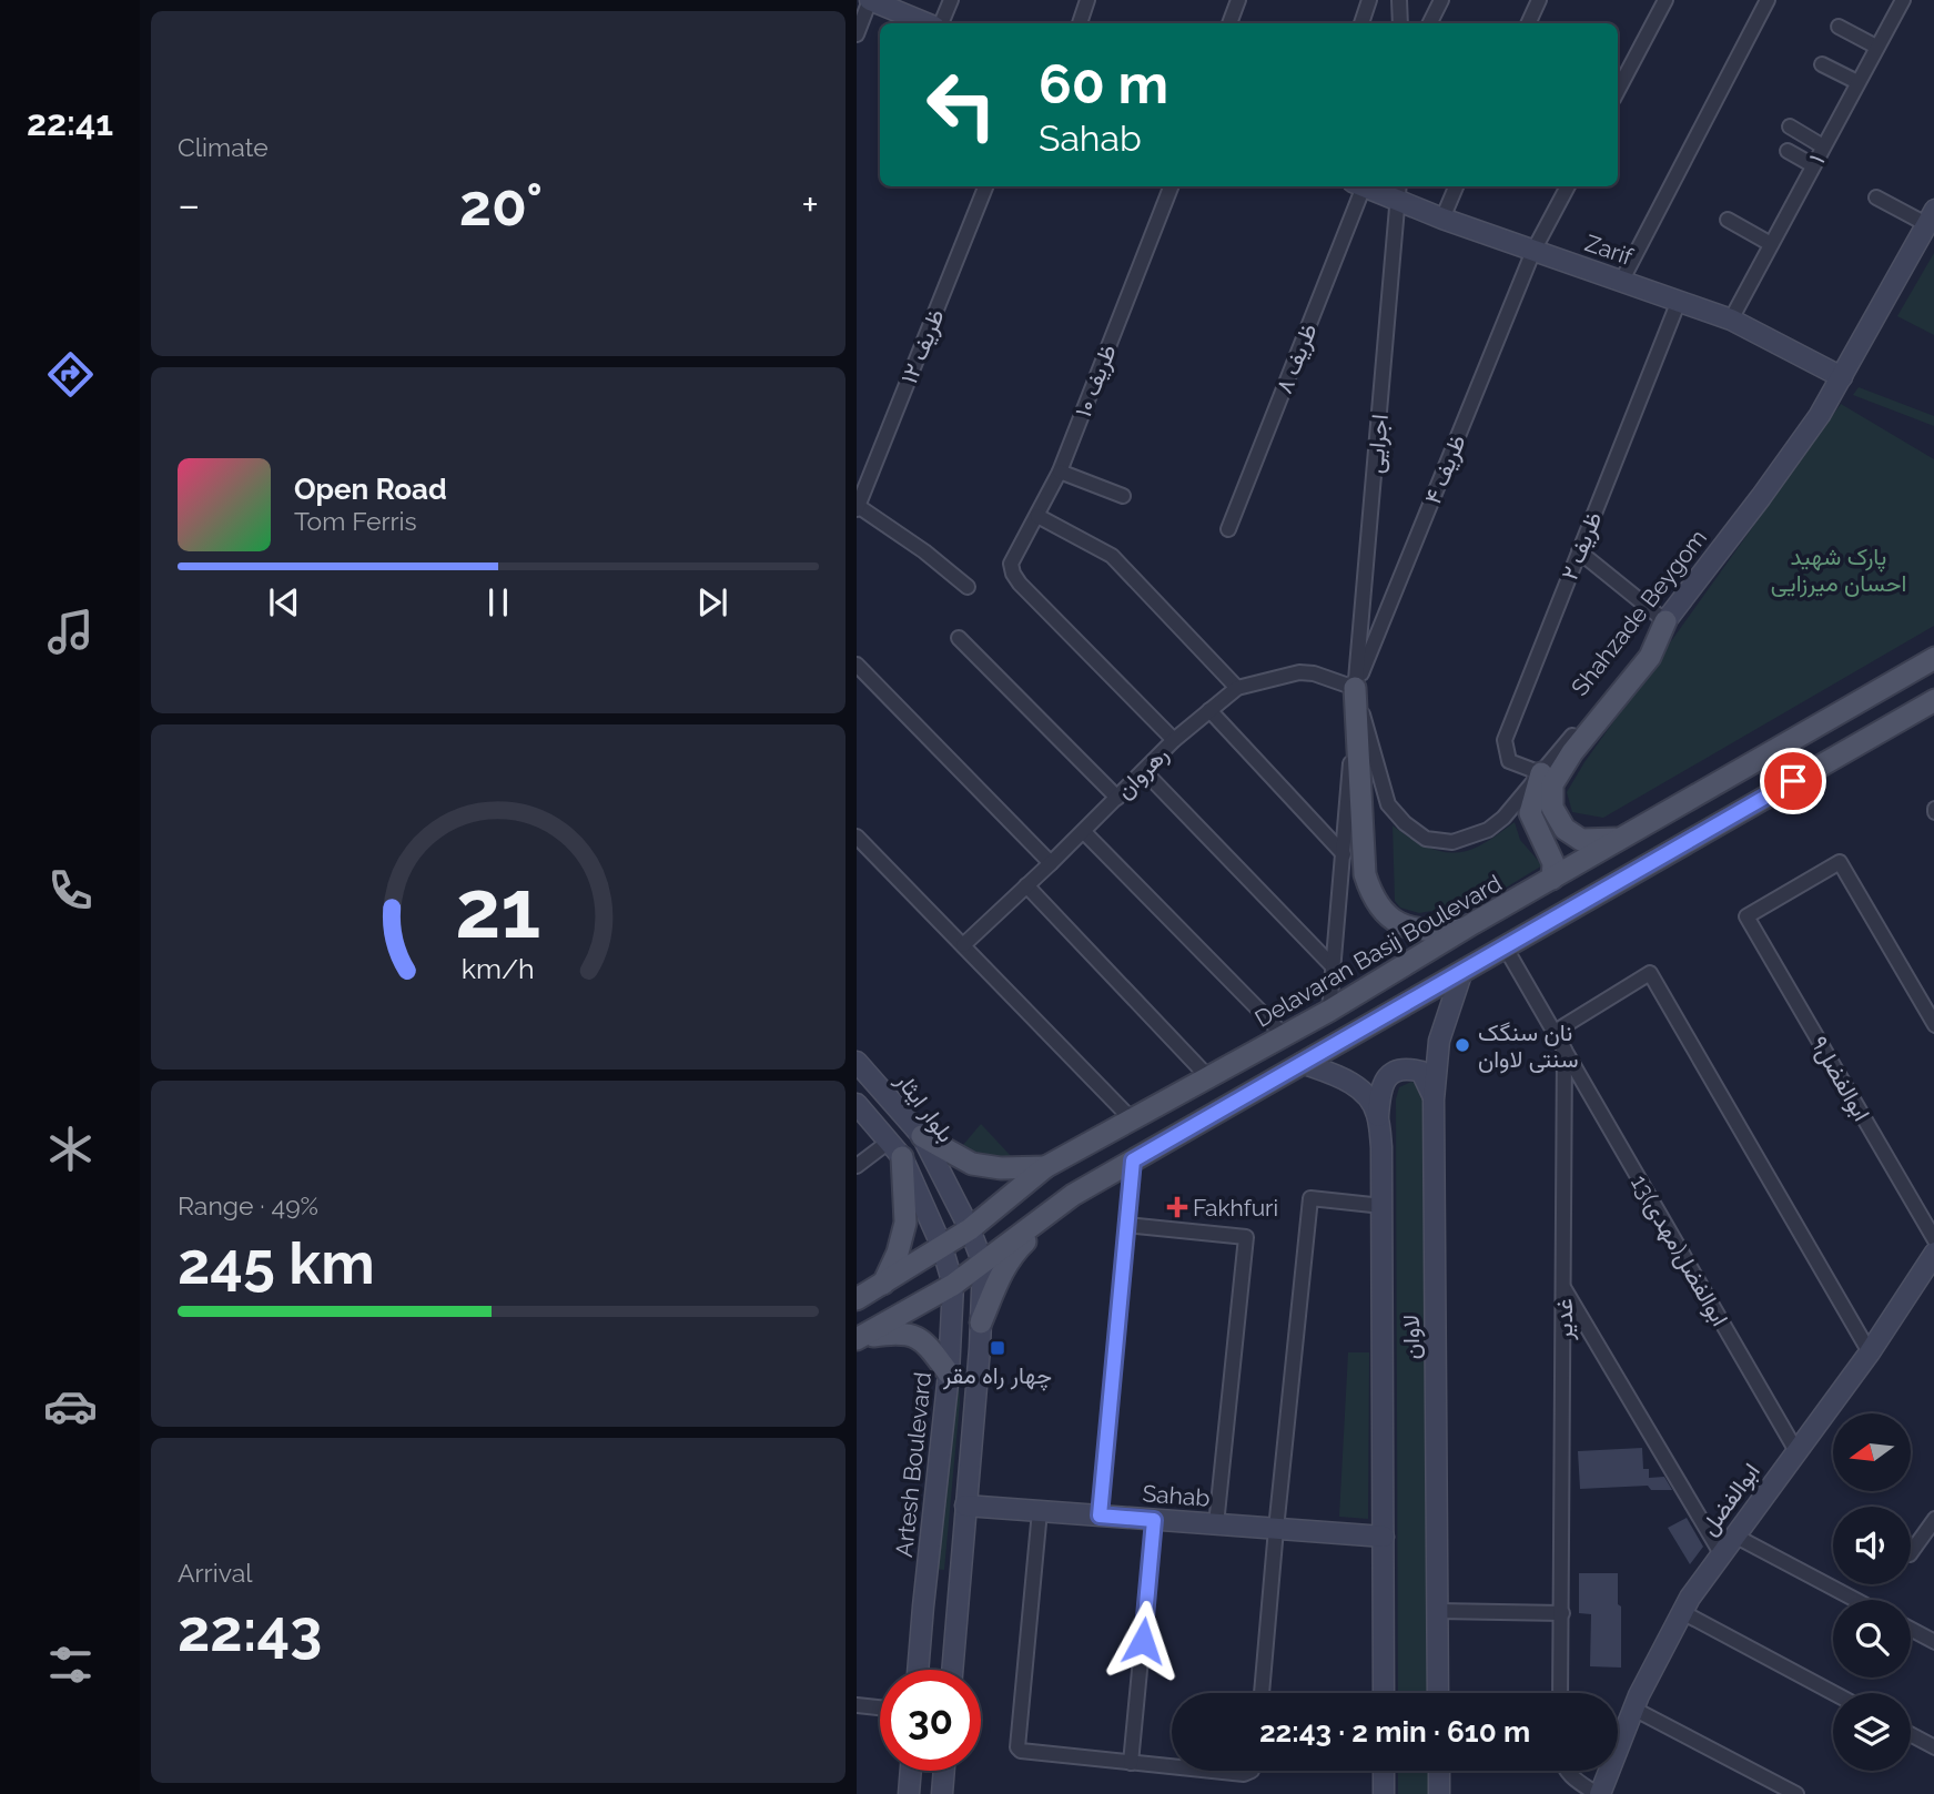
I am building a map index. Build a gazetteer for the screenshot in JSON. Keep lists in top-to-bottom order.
{
  "streets": {
    "main road": ["Delavaran Basij Boulevard"],
    "street": [
      "۱",
      "Zarif",
      "ظریف ۱۲",
      "ظریف ۸",
      "ظریف ۱۰",
      "اجرایی",
      "ظریف ۴",
      "ظریف ۲",
      "Shahzade Beygom",
      "رهروان",
      "ابوالفضل۹",
      "بلوار ایثار",
      "13ابوالفضل(مهدی)",
      "غدیر",
      "لاوان",
      "Artesh Boulevard",
      "Sahab",
      "ابوالفضل"
    ]
  },
  "crossings": [
    ["۱", "Zarif"],
    ["Zarif", "اجرایی"],
    ["Zarif", "ظریف ۴"],
    ["Zarif", "ظریف ۲"],
    ["Zarif", "Shahzade Beygom"],
    ["ظریف ۱۰", "رهروان"],
    ["اجرایی", "ظریف ۴"],
    ["اجرایی", "Shahzade Beygom"],
    ["اجرایی", "رهروان"],
    ["اجرایی", "Delavaran Basij Boulevard"],
    ["ظریف ۴", "Shahzade Beygom"],
    ["ظریف ۴", "رهروان"],
    ["ظریف ۲", "Shahzade Beygom"],
    ["Shahzade Beygom", "رهروان"],
    ["Delavaran Basij Boulevard", "بلوار ایثار"],
    ["Delavaran Basij Boulevard", "Artesh Boulevard"],
    ["بلوار ایثار", "Artesh Boulevard"],
    ["13ابوالفضل(مهدی)", "غدیر"],
    ["13ابوالفضل(مهدی)", "ابوالفضل"],
    ["لاوان", "Sahab"]
  ],
  "parks": ["پارک شهید احسان میرزایی"],
  "places": {
    "other": ["نان سنگک سنتی لاوان"],
    "health": ["Fakhfuri"],
    "transit": ["چهار راه مقر‍"]
  },
  "north": "left",
  "page": {
    "tabs": "22:41",
    "tile": [
      "Climate",
      ["Range · 49%", "245 km"],
      ["Arrival", "22:43"]
    ],
    "turn": ["60 m", "Sahab"],
    "heat": ["−", "20°", "+"],
    "song": ["Open Road", "Tom Ferris"],
    "limit": "30",
    "trip": "22:43 · 2 min · 610 m",
    "gauge": ["21", "km/h"]
  }
}
